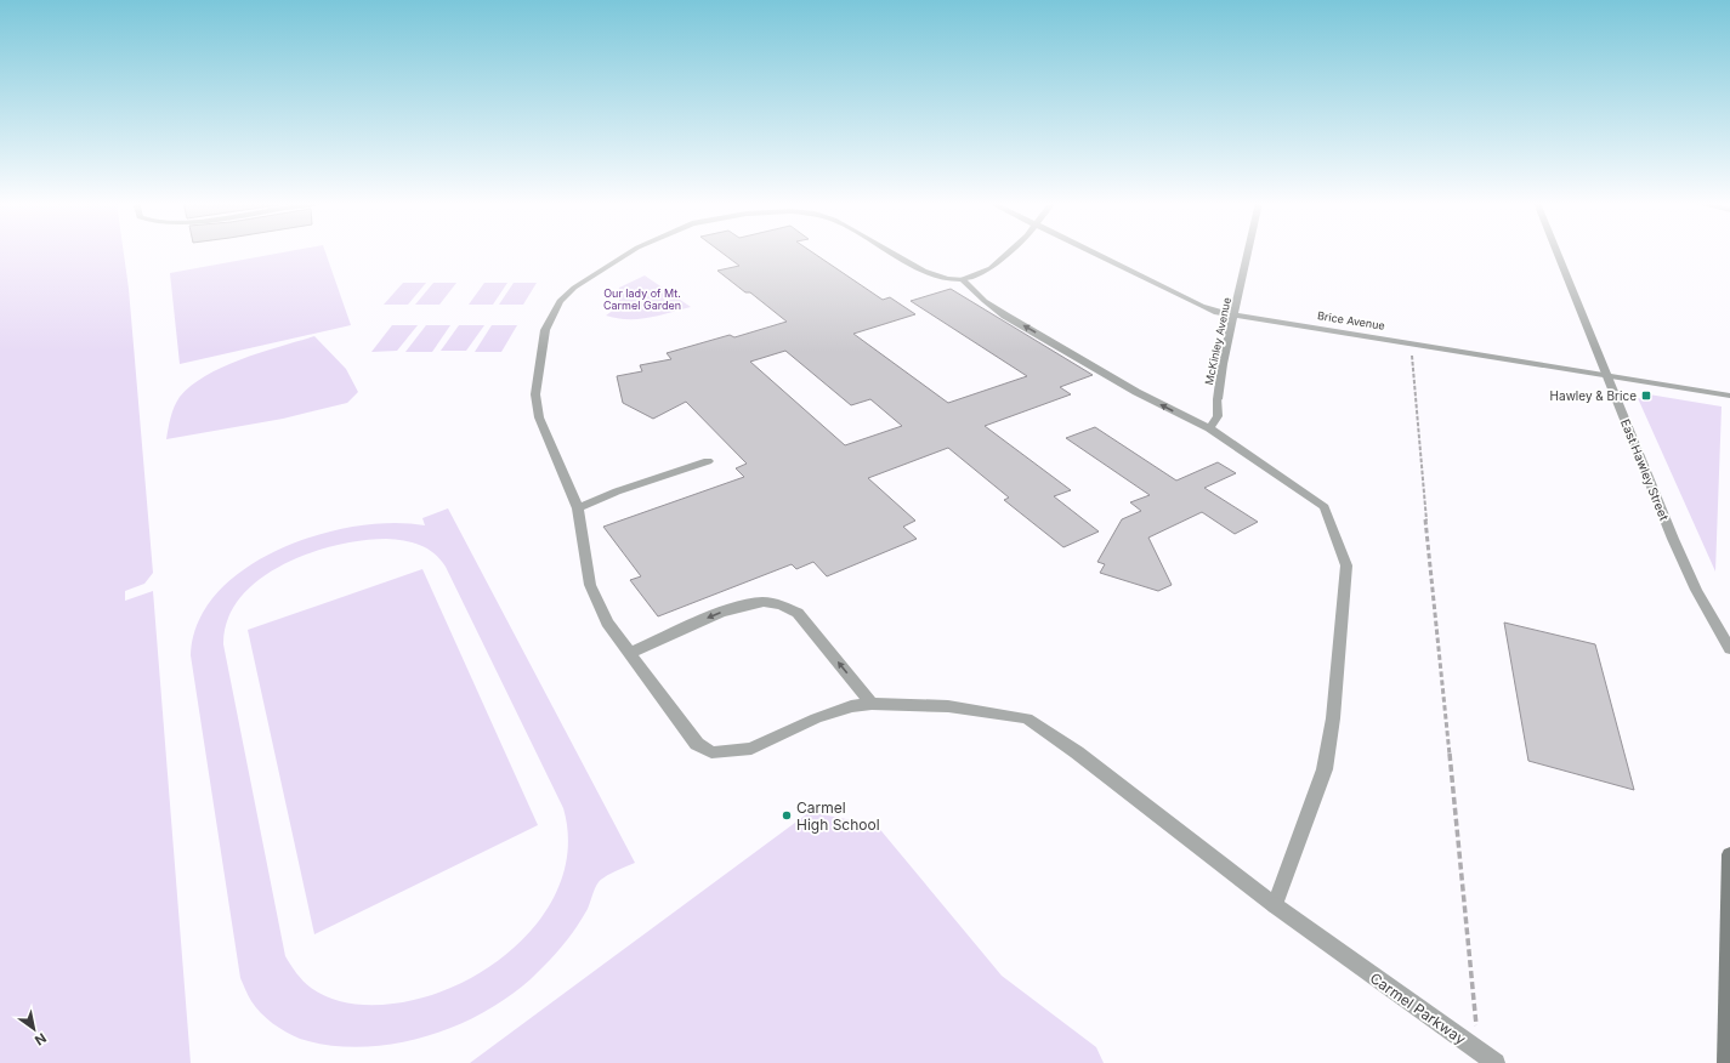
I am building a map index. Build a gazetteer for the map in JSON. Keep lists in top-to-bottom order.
{
  "streets": {
    "street": [
      "Brice Avenue",
      "McKinley Avenue",
      "East Hawley Street",
      "Carmel Parkway"
    ]
  },
  "crossings": [
    ["Brice Avenue", "McKinley Avenue"],
    ["Brice Avenue", "East Hawley Street"]
  ],
  "parks": ["Our lady of Mt. Carmel Garden"],
  "places": {
    "transit": ["Hawley & Brice"],
    "other": ["Carmel High School"]
  },
  "north": "bottom right"
}
